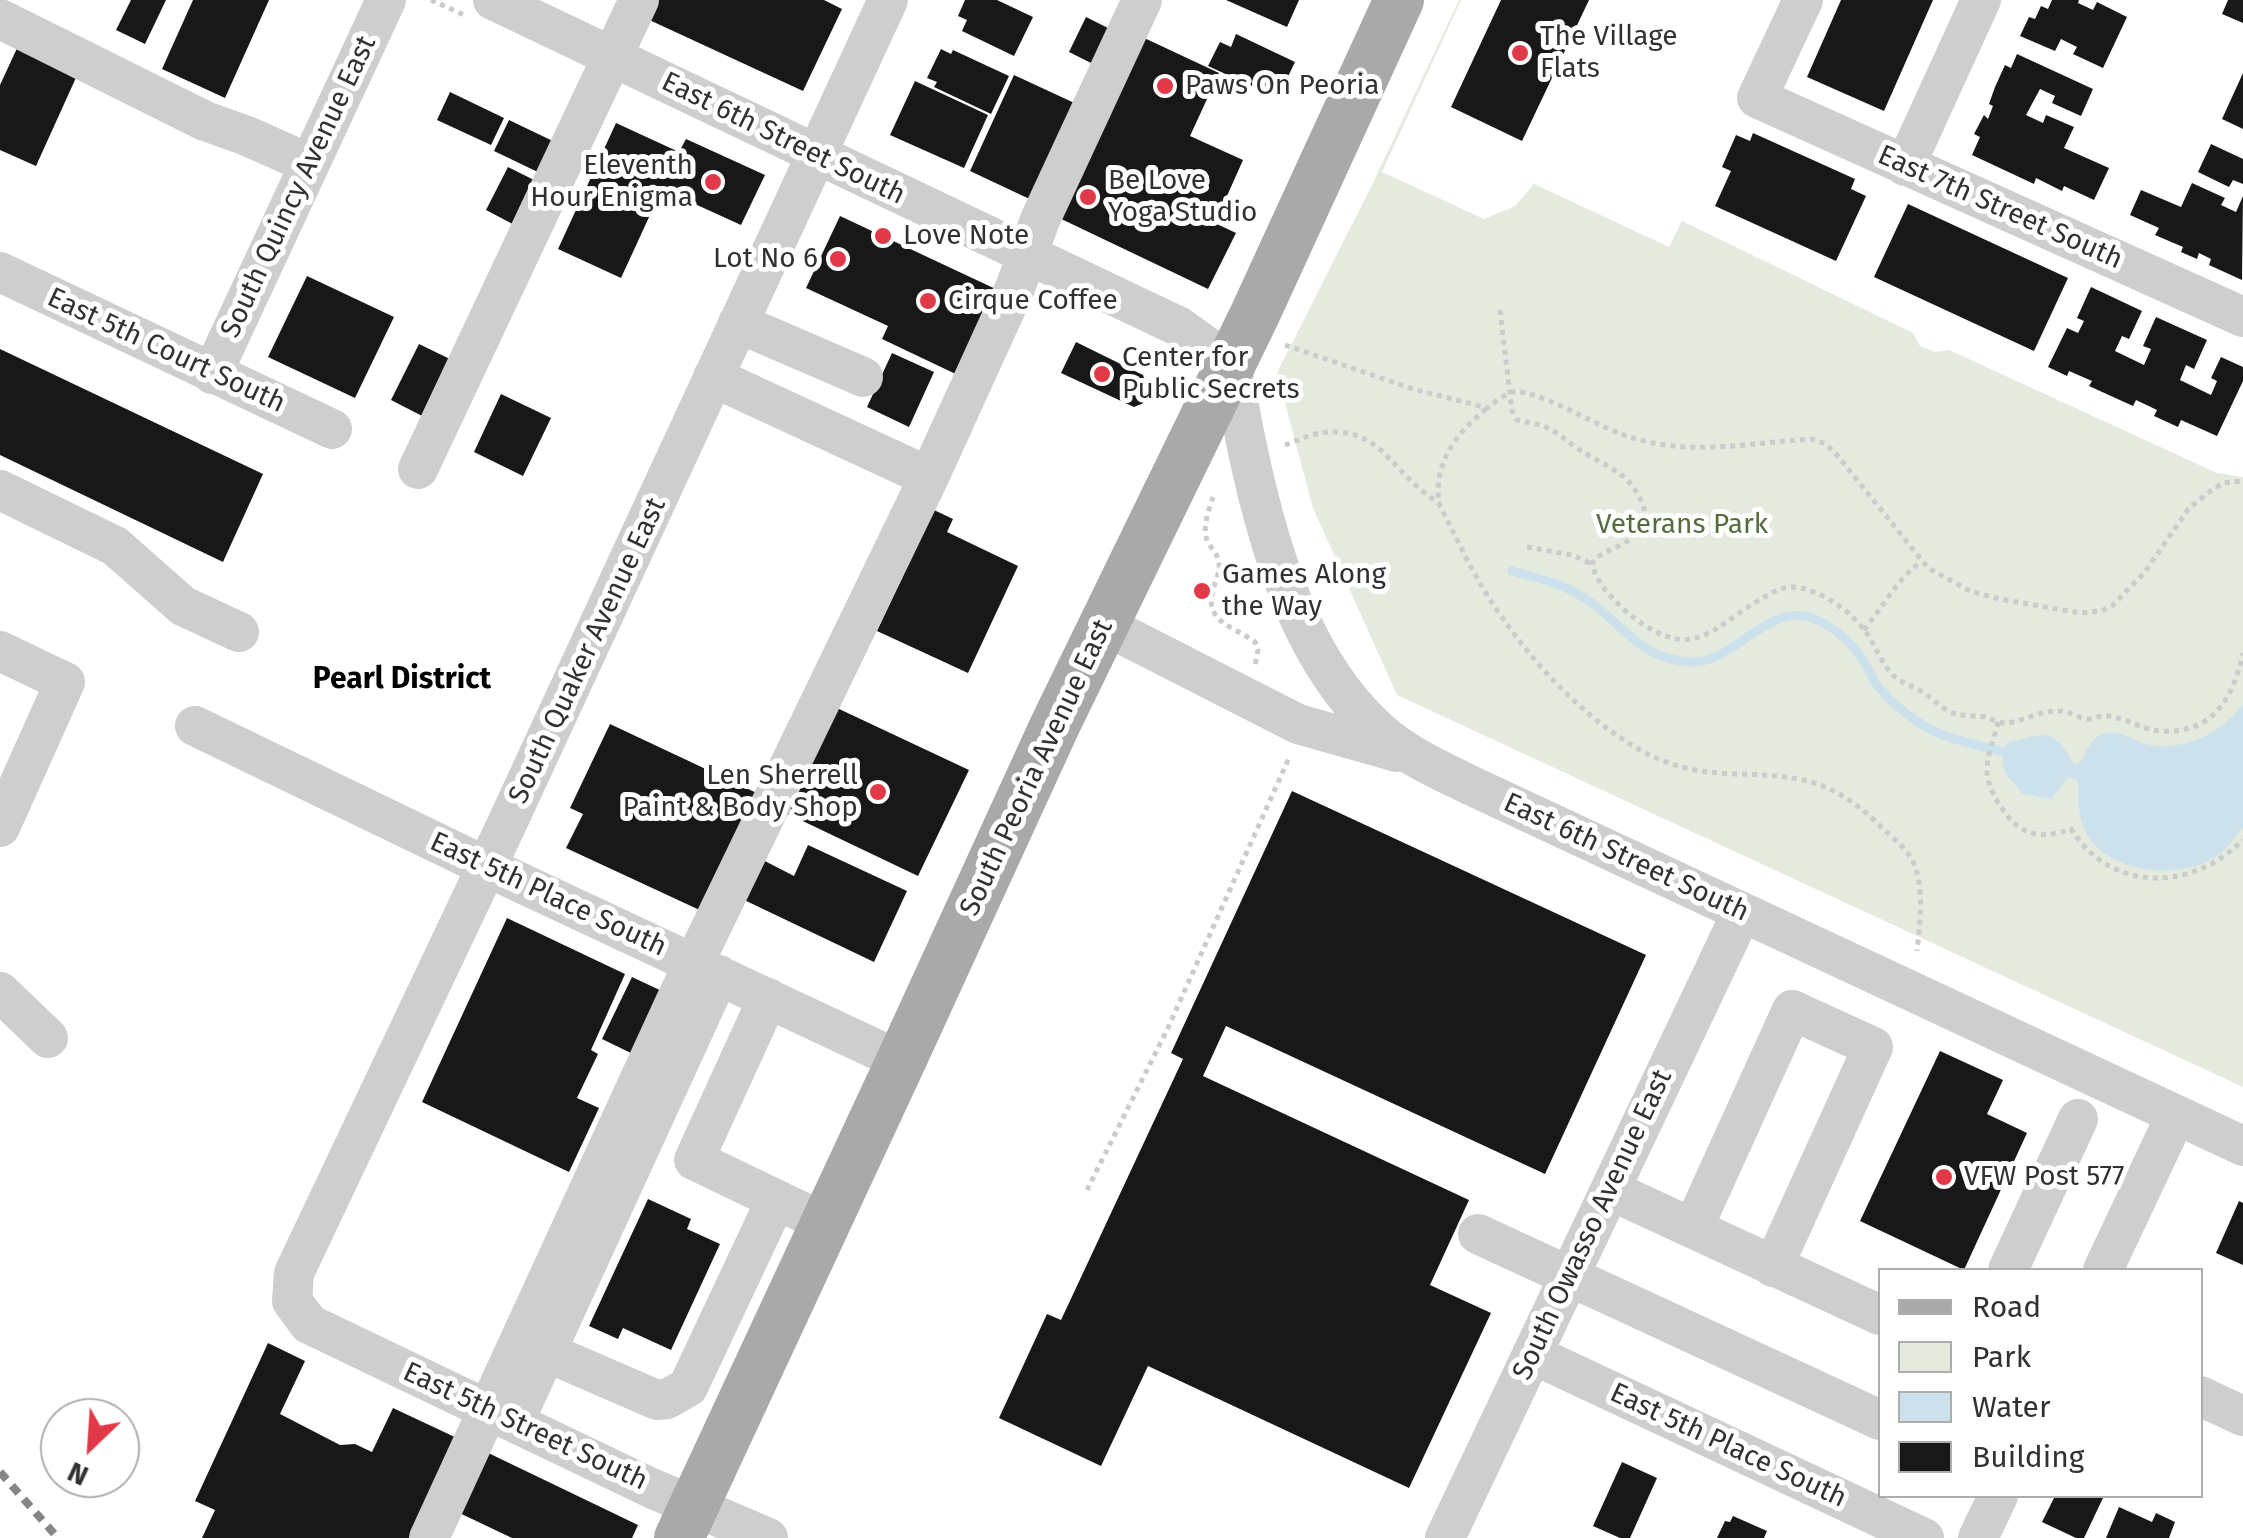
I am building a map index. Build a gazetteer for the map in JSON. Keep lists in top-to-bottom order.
{
  "streets": {
    "main road": ["South Peoria Avenue East"],
    "street": [
      "East 6th Street South",
      "South Quincy Avenue East",
      "East 7th Street South",
      "East 5th Court South",
      "South Quaker Avenue East",
      "East 5th Place South",
      "South Owasso Avenue East",
      "East 5th Street South"
    ]
  },
  "crossings": [
    ["East 6th Street South", "South Quaker Avenue East"],
    ["East 6th Street South", "South Peoria Avenue East"],
    ["East 6th Street South", "South Owasso Avenue East"],
    ["South Quincy Avenue East", "East 5th Court South"],
    ["South Quaker Avenue East", "East 5th Place South"],
    ["South Quaker Avenue East", "East 5th Street South"],
    ["South Peoria Avenue East", "East 5th Place South"],
    ["South Peoria Avenue East", "East 5th Street South"],
    ["East 5th Place South", "South Owasso Avenue East"]
  ],
  "districts": ["Pearl District"],
  "parks": ["Veterans Park"],
  "places": [
    "The Village Flats",
    "Paws On Peoria",
    "Eleventh Hour Enigma",
    "Be Love Yoga Studio",
    "Love Note",
    "Lot No 6",
    "Cirque Coffee",
    "Center for Public Secrets",
    "Games Along the Way",
    "Len Sherrell Paint & Body Shop",
    "VFW Post 577"
  ],
  "legend": [
    "Road",
    "Park",
    "Water",
    "Building"
  ],
  "north": "bottom left"
}
